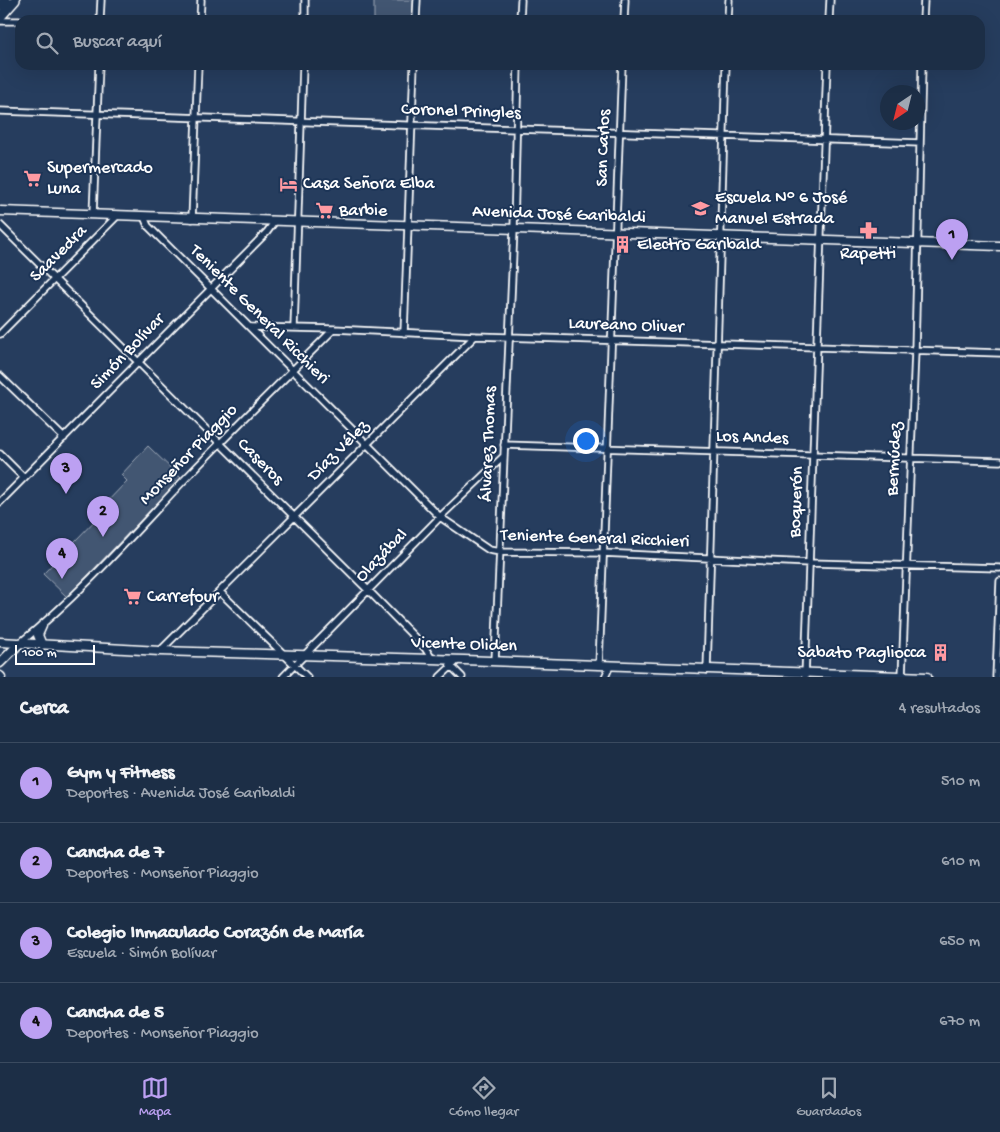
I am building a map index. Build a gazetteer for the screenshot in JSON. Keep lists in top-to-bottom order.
{
  "streets": {
    "main road": ["Avenida José Garibaldi", "Monseñor Piaggio", "Vicente Oliden"],
    "street": [
      "Coronel Pringles",
      "San Carlos",
      "Saavedra",
      "Teniente General Ricchieri",
      "Laureano Oliver",
      "Simón Bolívar",
      "Los Andes",
      "Álvarez Thomas",
      "Díaz Vélez",
      "Bermúdez",
      "Caseros",
      "Boquerón",
      "Olazábal"
    ]
  },
  "crossings": [
    ["Coronel Pringles", "San Carlos"],
    ["Coronel Pringles", "Álvarez Thomas"],
    ["Coronel Pringles", "Bermúdez"],
    ["Coronel Pringles", "Boquerón"],
    ["San Carlos", "Avenida José Garibaldi"],
    ["San Carlos", "Teniente General Ricchieri"],
    ["San Carlos", "Laureano Oliver"],
    ["San Carlos", "Los Andes"],
    ["San Carlos", "Vicente Oliden"],
    ["Avenida José Garibaldi", "Saavedra"],
    ["Avenida José Garibaldi", "Teniente General Ricchieri"],
    ["Avenida José Garibaldi", "Simón Bolívar"],
    ["Avenida José Garibaldi", "Álvarez Thomas"],
    ["Avenida José Garibaldi", "Bermúdez"],
    ["Avenida José Garibaldi", "Boquerón"],
    ["Saavedra", "Caseros"],
    ["Teniente General Ricchieri", "Laureano Oliver"],
    ["Teniente General Ricchieri", "Simón Bolívar"],
    ["Teniente General Ricchieri", "Álvarez Thomas"],
    ["Teniente General Ricchieri", "Díaz Vélez"],
    ["Teniente General Ricchieri", "Monseñor Piaggio"],
    ["Teniente General Ricchieri", "Bermúdez"],
    ["Teniente General Ricchieri", "Boquerón"],
    ["Teniente General Ricchieri", "Olazábal"],
    ["Laureano Oliver", "Álvarez Thomas"],
    ["Laureano Oliver", "Díaz Vélez"],
    ["Laureano Oliver", "Monseñor Piaggio"],
    ["Laureano Oliver", "Bermúdez"],
    ["Laureano Oliver", "Boquerón"],
    ["Simón Bolívar", "Caseros"],
    ["Los Andes", "Álvarez Thomas"],
    ["Los Andes", "Bermúdez"],
    ["Los Andes", "Boquerón"],
    ["Álvarez Thomas", "Olazábal"],
    ["Álvarez Thomas", "Vicente Oliden"],
    ["Díaz Vélez", "Caseros"],
    ["Díaz Vélez", "Vicente Oliden"],
    ["Monseñor Piaggio", "Caseros"],
    ["Monseñor Piaggio", "Vicente Oliden"],
    ["Bermúdez", "Vicente Oliden"],
    ["Caseros", "Olazábal"],
    ["Caseros", "Vicente Oliden"],
    ["Boquerón", "Vicente Oliden"],
    ["Olazábal", "Vicente Oliden"]
  ],
  "places": {
    "supermarket": ["Supermercado Luna", "Barbie", "Carrefour"],
    "hotel": ["Casa Señora Elba"],
    "school or university": ["Escuela N° 6 José Manuel Estrada"],
    "pharmacy": ["Rapetti"],
    "building": ["Electro Garibald", "Sabato Pagliocca"]
  },
  "scale_bar": "100 m",
  "north": "bottom left",
  "page": {
    "search": "Buscar aquí",
    "pins": [
      "1",
      "3",
      "2",
      "4"
    ],
    "scale": "100 m",
    "heading": ["Cerca", "4 resultados"],
    "list": [
      {
        "mark": "1",
        "name": "Gym y Fitness",
        "note": "Deportes · Avenida José Garibaldi",
        "value": "510 m"
      },
      {
        "mark": "2",
        "name": "Cancha de 7",
        "note": "Deportes · Monseñor Piaggio",
        "value": "610 m"
      },
      {
        "mark": "3",
        "name": "Colegio Inmaculado Corazón de María",
        "note": "Escuela · Simón Bolívar",
        "value": "650 m"
      },
      {
        "mark": "4",
        "name": "Cancha de 5",
        "note": "Deportes · Monseñor Piaggio",
        "value": "670 m"
      }
    ],
    "nav": ["Mapa", "Cómo llegar", "Guardados"]
  }
}
